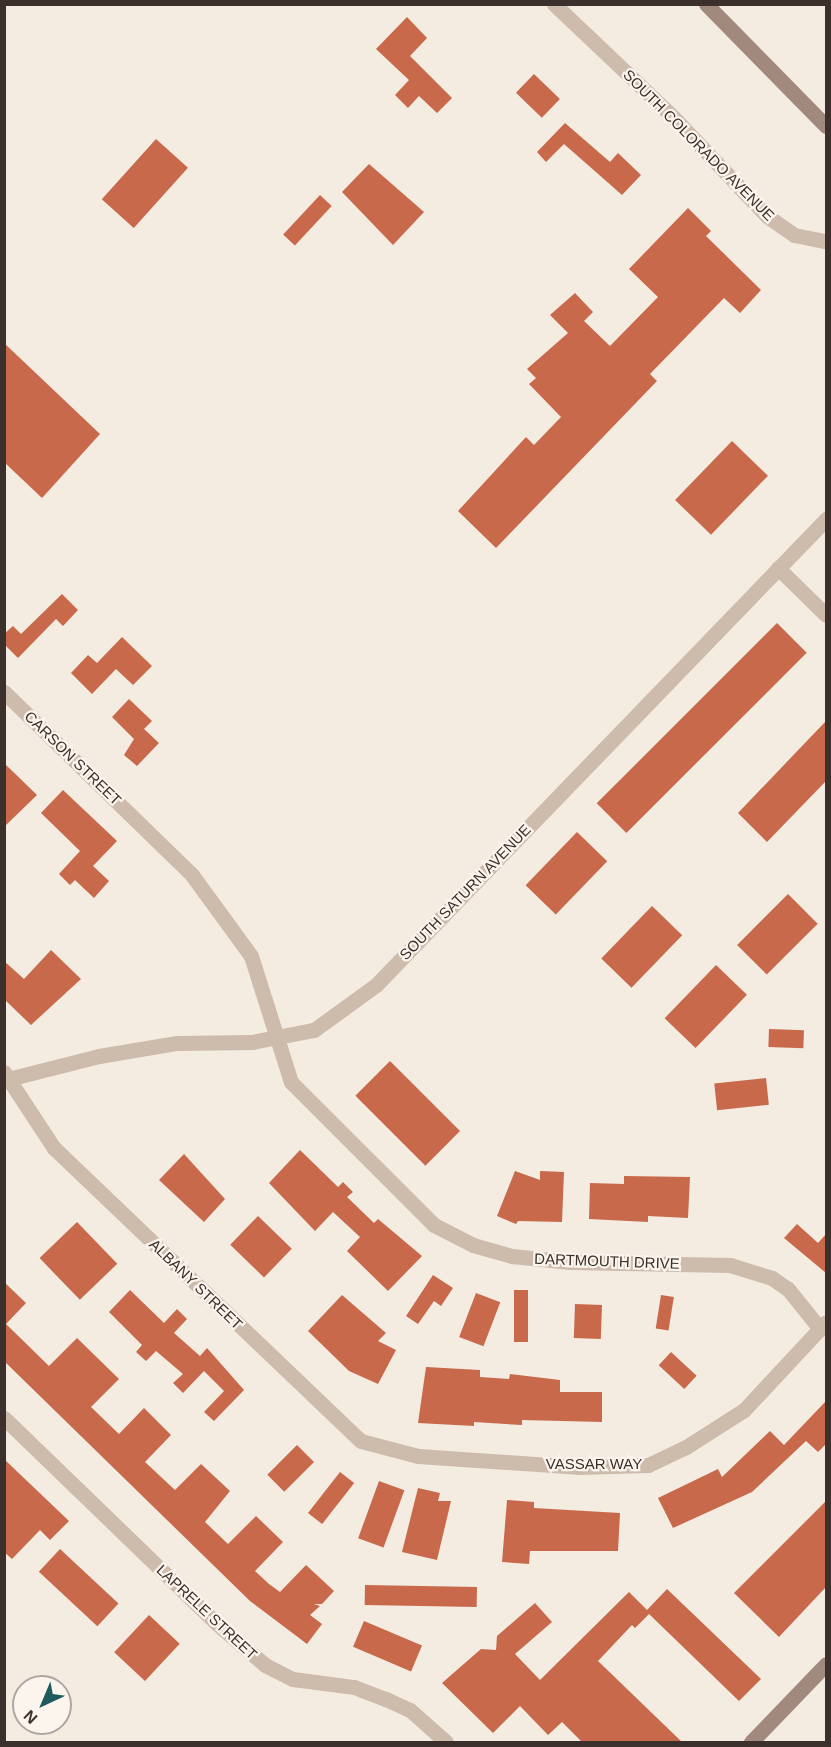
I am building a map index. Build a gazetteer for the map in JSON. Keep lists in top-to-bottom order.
{
  "streets": {
    "street": [
      "SOUTH COLORADO AVENUE",
      "CARSON STREET",
      "SOUTH SATURN AVENUE",
      "DARTMOUTH DRIVE",
      "ALBANY STREET",
      "VASSAR WAY",
      "LAPRELE STREET"
    ]
  },
  "crossings": [
    ["CARSON STREET", "SOUTH SATURN AVENUE"],
    ["CARSON STREET", "DARTMOUTH DRIVE"],
    ["SOUTH SATURN AVENUE", "ALBANY STREET"],
    ["DARTMOUTH DRIVE", "VASSAR WAY"],
    ["ALBANY STREET", "VASSAR WAY"]
  ],
  "north": "bottom left"
}
